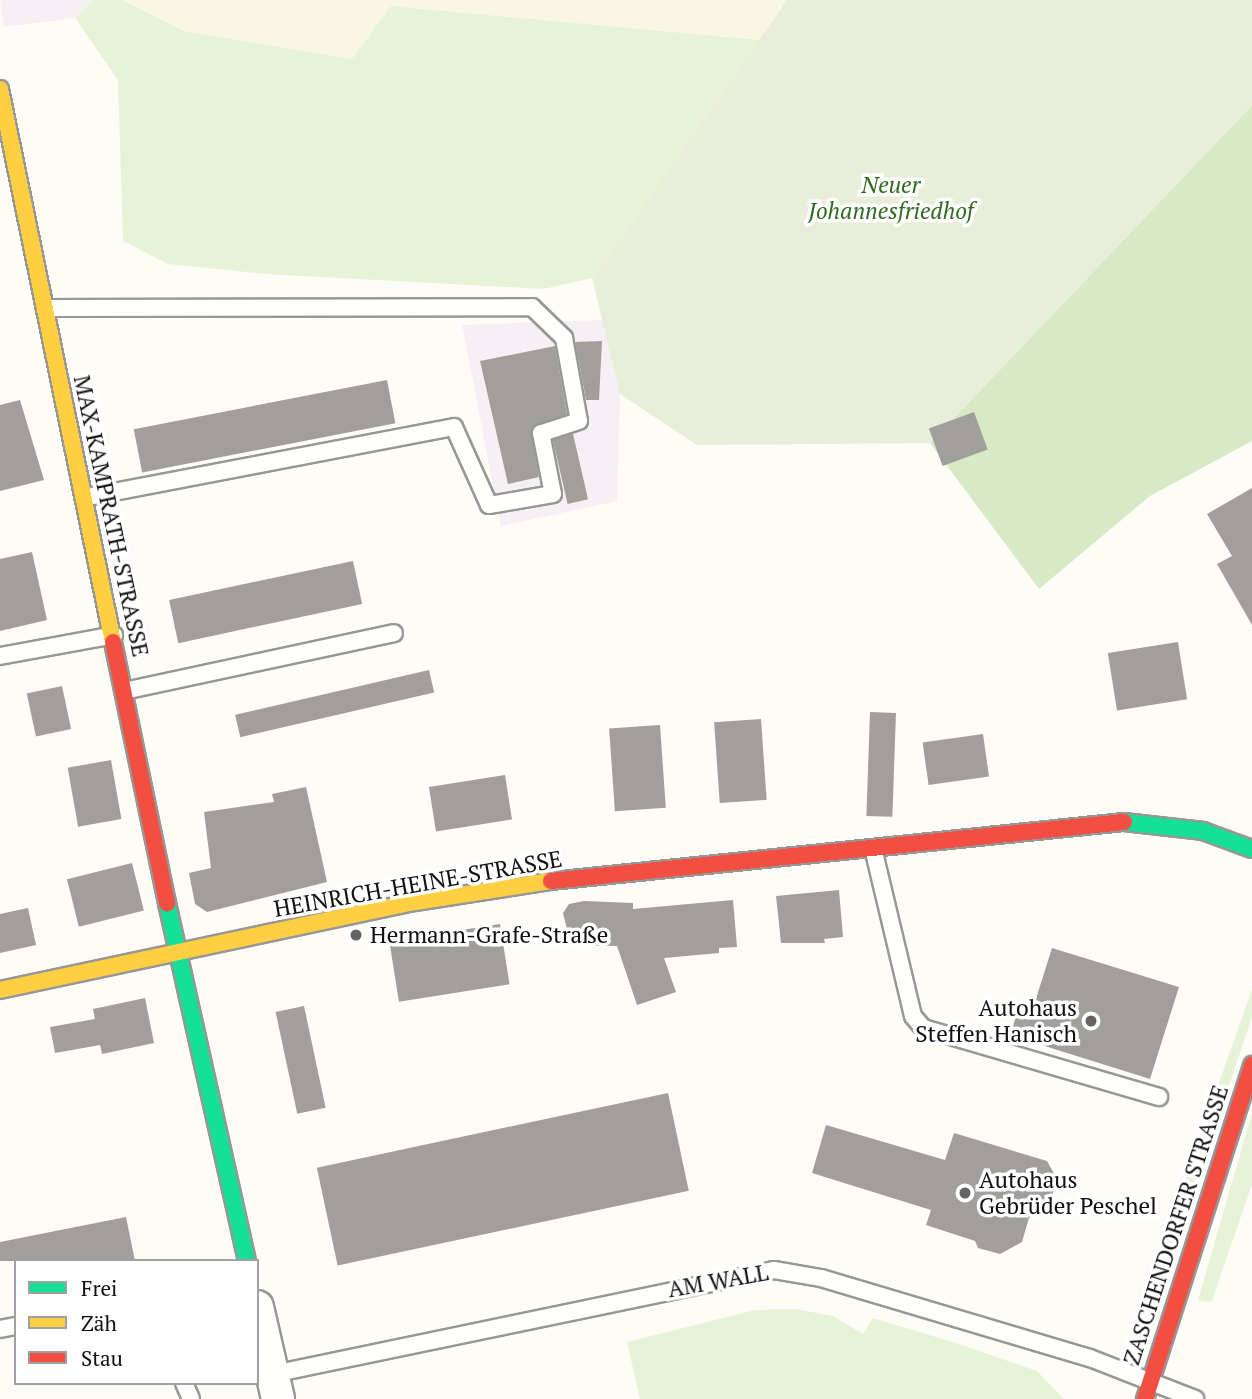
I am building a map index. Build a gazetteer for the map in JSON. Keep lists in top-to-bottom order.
{
  "streets": {
    "street": ["MAX-KAMPRATH-STRASSE", "HEINRICH-HEINE-STRASSE", "ZASCHENDORFER STRASSE"],
    "lane": ["AM WALL"]
  },
  "crossings": [
    ["MAX-KAMPRATH-STRASSE", "HEINRICH-HEINE-STRASSE"],
    ["ZASCHENDORFER STRASSE", "AM WALL"]
  ],
  "parks": ["Neuer Johannesfriedhof"],
  "places": ["Hermann-Grafe-Straße", "Autohaus Steffen Hanisch", "Autohaus Gebrüder Peschel"],
  "legend": ["Frei", "Zäh", "Stau"]
}
